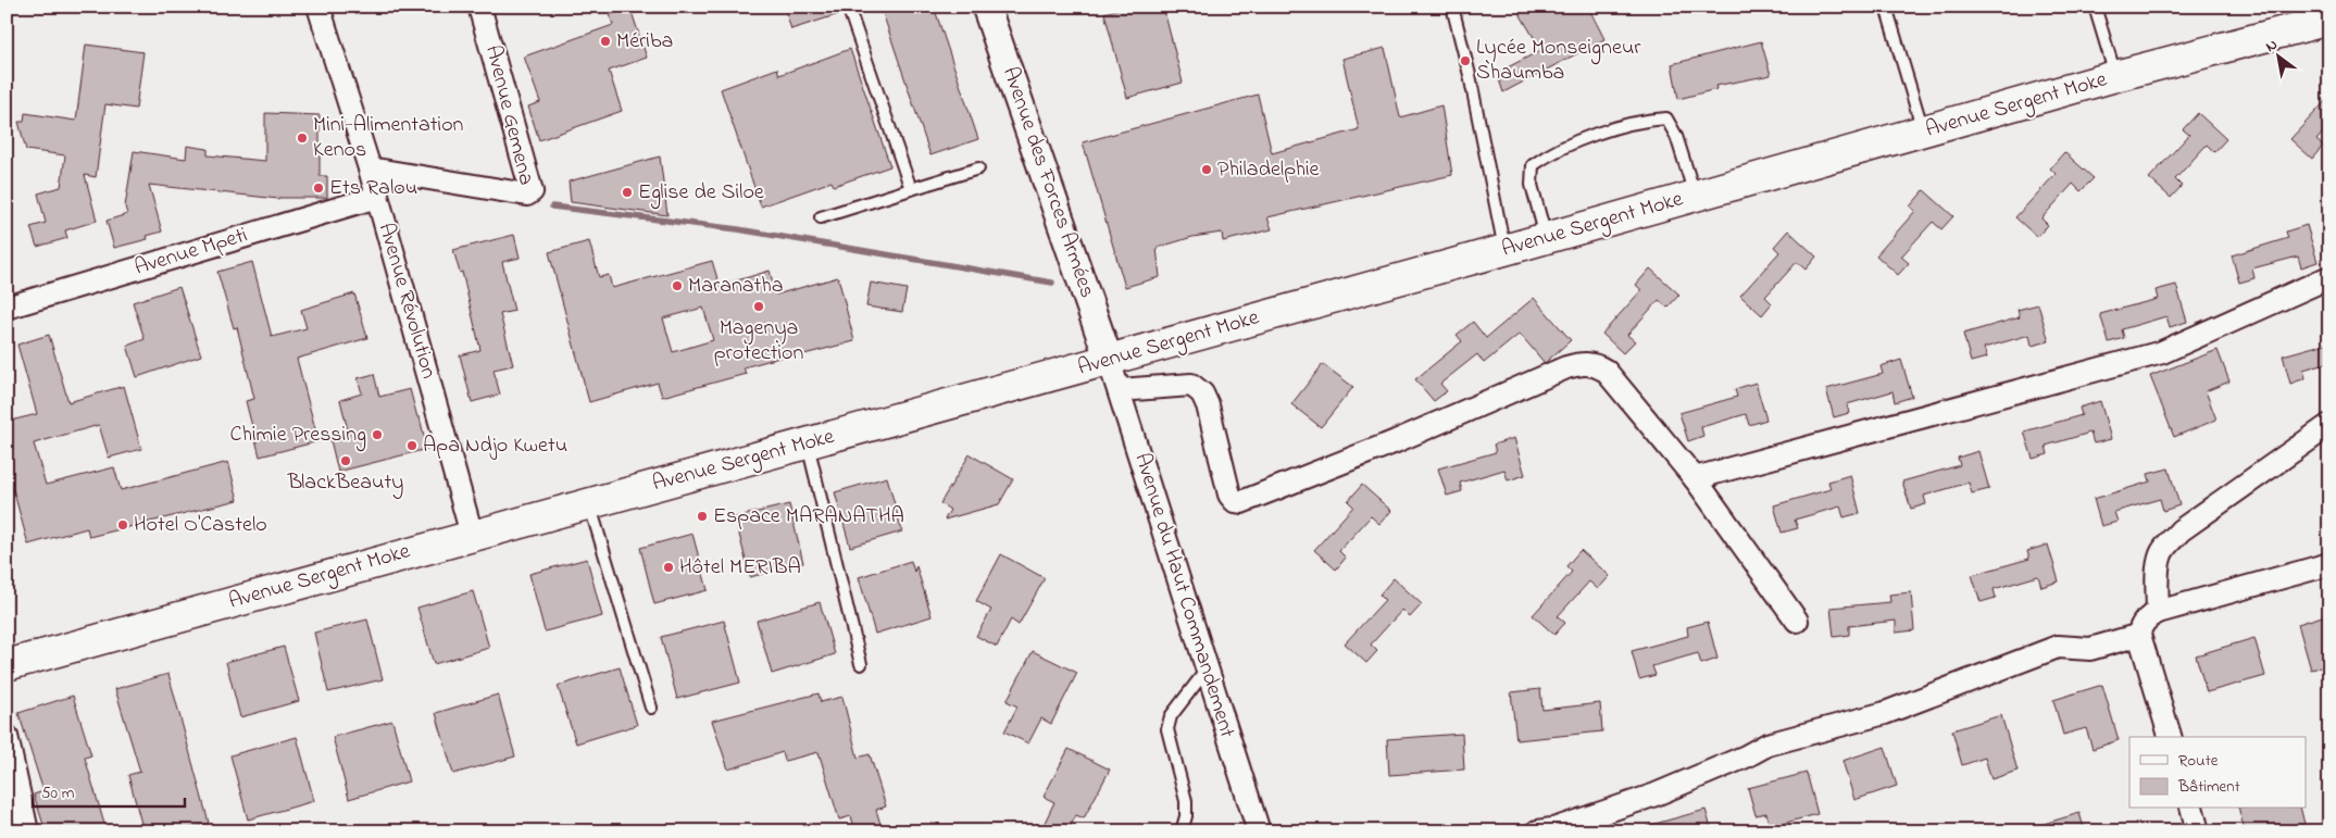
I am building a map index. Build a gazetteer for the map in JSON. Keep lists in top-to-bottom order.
{
  "streets": {
    "main road": ["Avenue Sergent Moke"],
    "street": [
      "Avenue Gemena",
      "Avenue des Forces Armées",
      "Avenue Mpeti",
      "Avenue Révolution",
      "Avenue du Haut Commandement"
    ]
  },
  "crossings": [
    ["Avenue Sergent Moke", "Avenue des Forces Armées"],
    ["Avenue Sergent Moke", "Avenue Révolution"],
    ["Avenue Sergent Moke", "Avenue du Haut Commandement"],
    ["Avenue Gemena", "Avenue Révolution"],
    ["Avenue des Forces Armées", "Avenue du Haut Commandement"],
    ["Avenue Mpeti", "Avenue Révolution"]
  ],
  "places": [
    "Mériba",
    "Lycée Monseigneur Shaumba",
    "Mini-Alimentation Kenos",
    "Philadelphie",
    "Ets Ralou",
    "Eglise de Siloe",
    "Maranatha",
    "Magenya protection",
    "Chimie Pressing",
    "Apa Ndjo Kwetu",
    "BlackBeauty",
    "Espace MARANATHA",
    "Hotel O'Castelo",
    "Hôtel MERIBA"
  ],
  "legend": ["Route", "Bâtiment"],
  "scale_bar": "50 m",
  "north": "top left"
}
